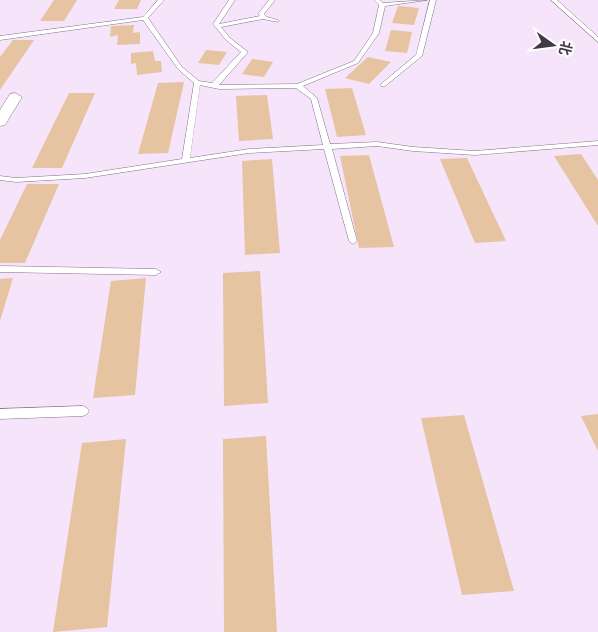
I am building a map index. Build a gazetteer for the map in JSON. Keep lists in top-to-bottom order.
{
  "north": "right"
}
